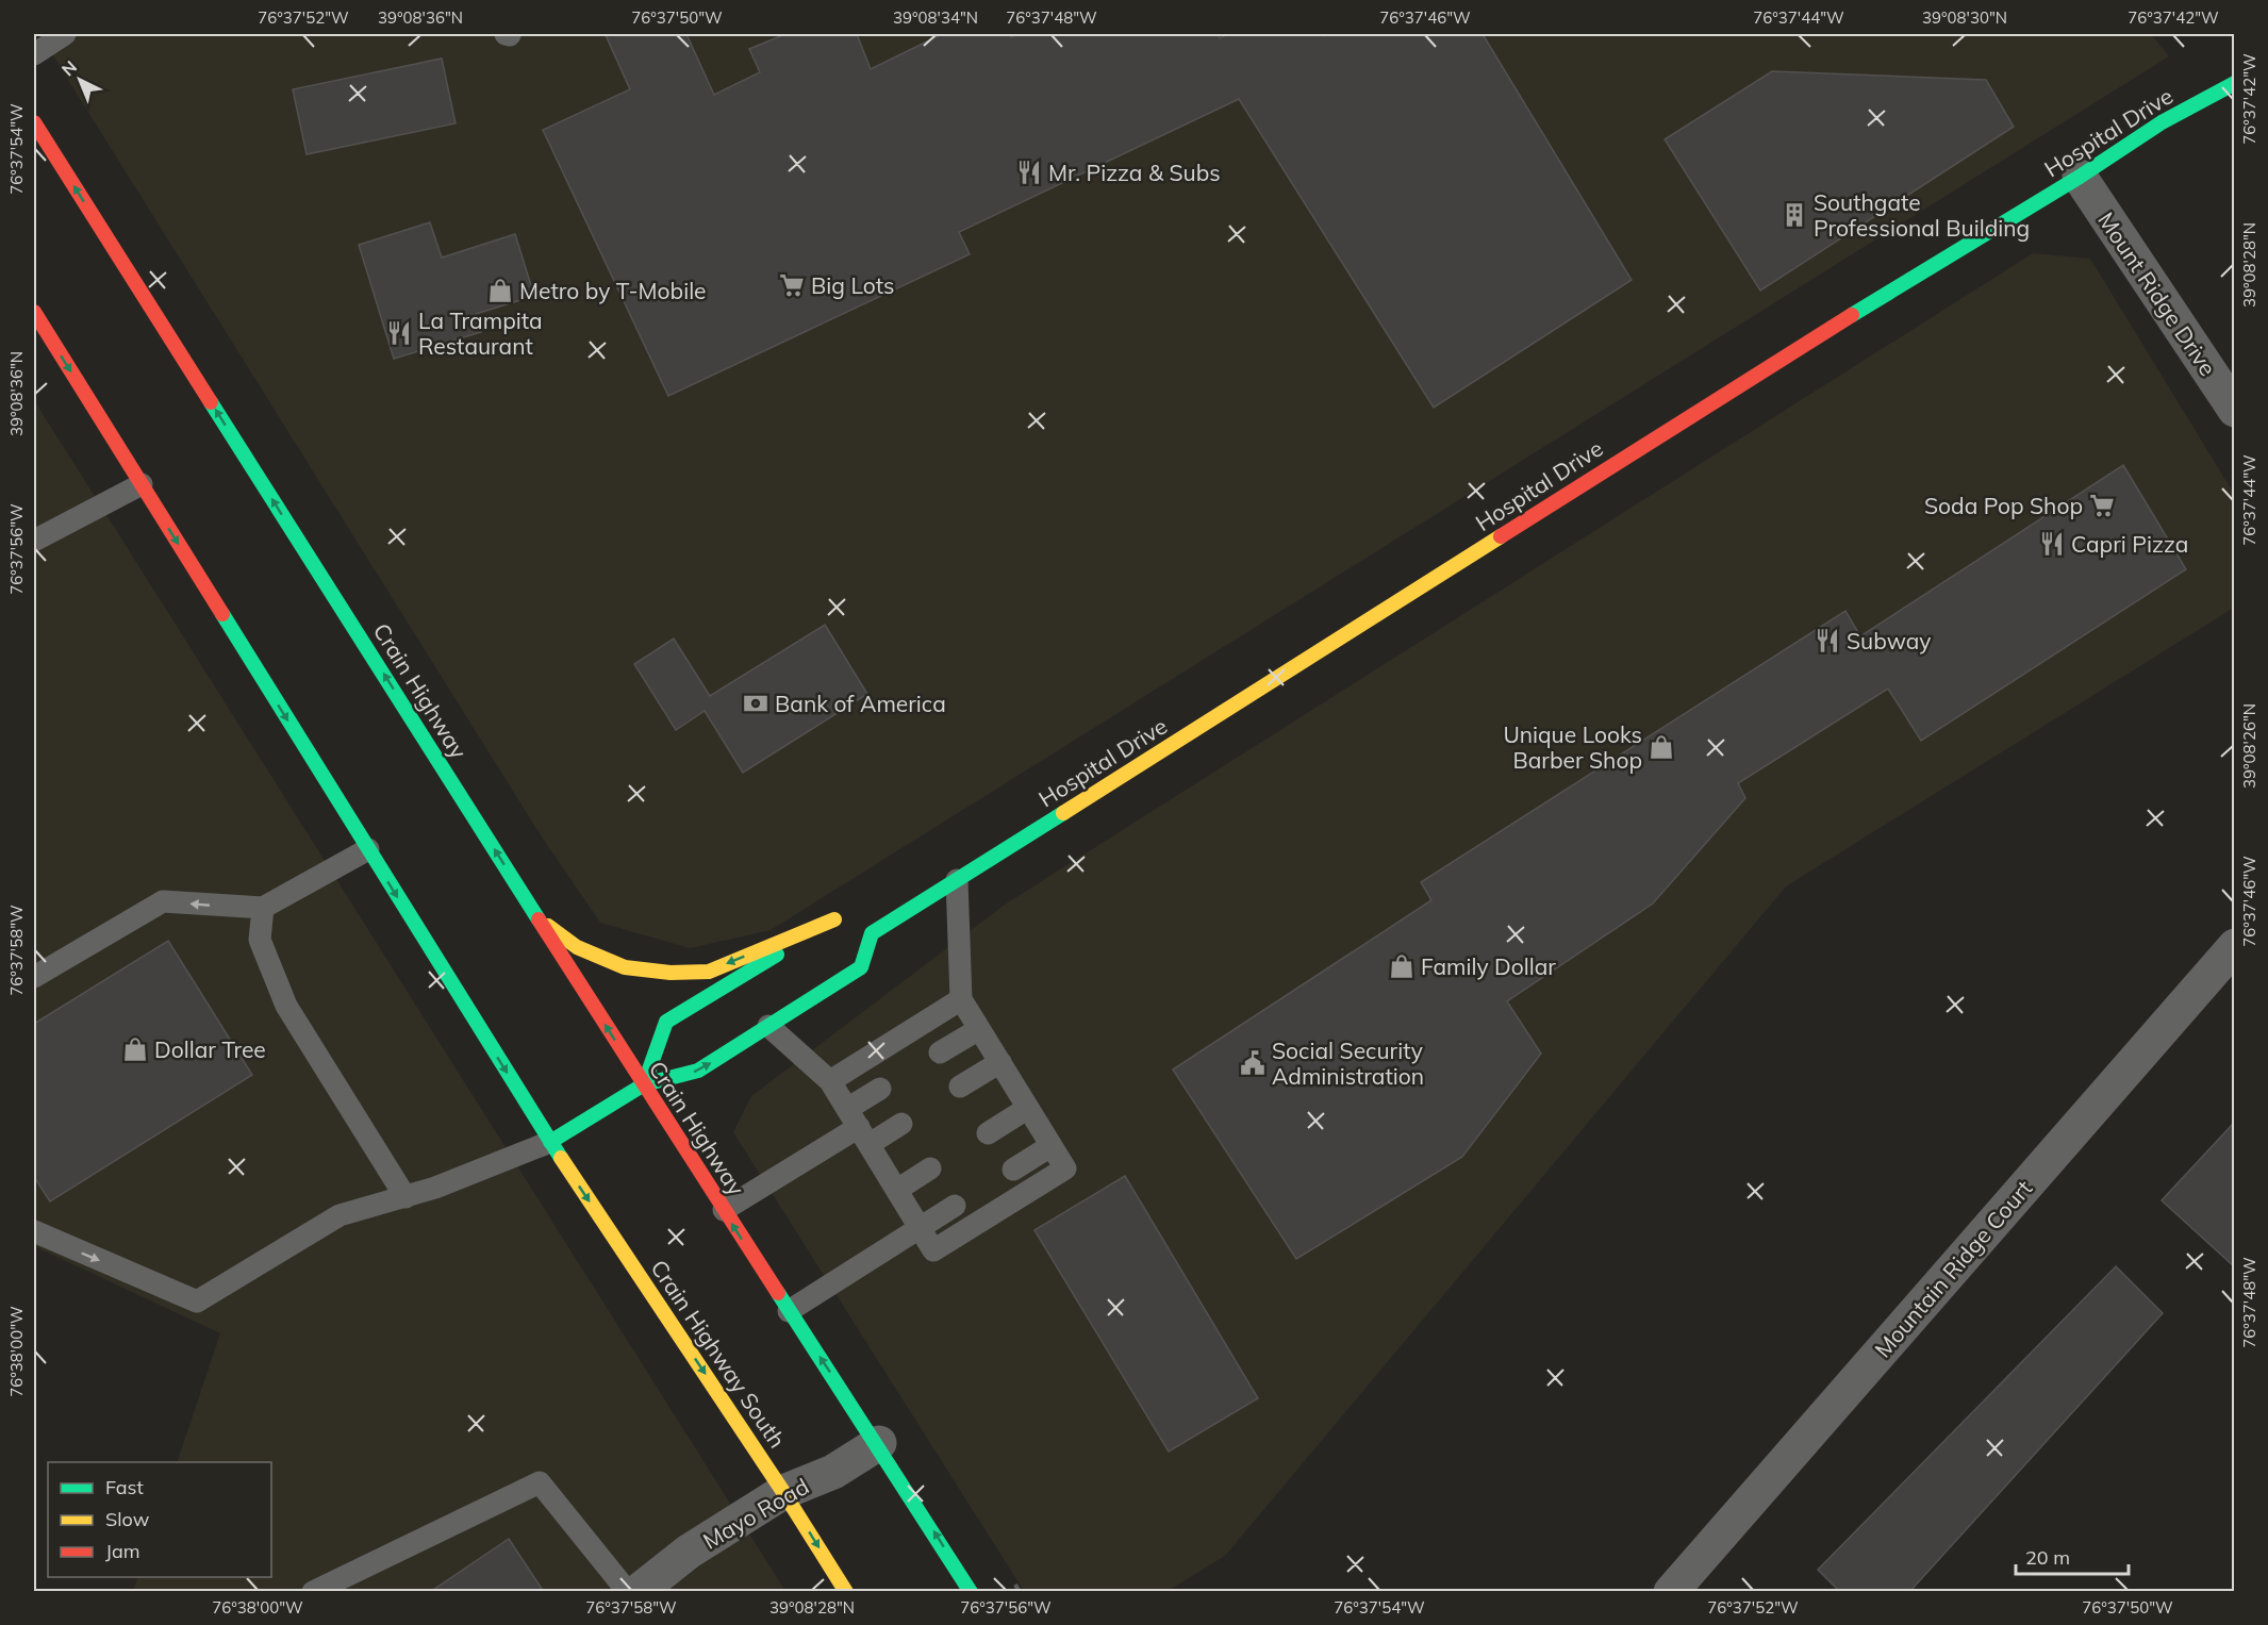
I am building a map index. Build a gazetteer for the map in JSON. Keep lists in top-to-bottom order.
{
  "streets": {
    "main road": ["Hospital Drive", "Crain Highway", "Crain Highway South"],
    "street": ["Mount Ridge Drive", "Mountain Ridge Court", "Mayo Road"]
  },
  "crossings": [
    ["Hospital Drive", "Mount Ridge Drive"],
    ["Crain Highway South", "Mayo Road"]
  ],
  "places": {
    "restaurant": [
      "Mr. Pizza & Subs",
      "La Trampita Restaurant",
      "Capri Pizza",
      "Subway"
    ],
    "building": ["Southgate Professional Building"],
    "supermarket": ["Big Lots", "Soda Pop Shop"],
    "shop": [
      "Metro by T-Mobile",
      "Unique Looks Barber Shop",
      "Family Dollar",
      "Dollar Tree"
    ],
    "bank": ["Bank of America"],
    "public building": ["Social Security Administration"]
  },
  "legend": ["Fast", "Slow", "Jam"],
  "scale_bar": "20 m",
  "north": "top left",
  "coordinates": [
    "76°37'52\"W",
    "39°08'36\"N",
    "76°37'50\"W",
    "39°08'34\"N",
    "76°37'48\"W",
    "76°37'46\"W",
    "76°37'44\"W",
    "39°08'30\"N",
    "76°37'42\"W",
    "76°37'54\"W",
    "39°08'28\"N",
    "76°37'56\"W",
    "39°08'26\"N",
    "76°37'58\"W",
    "76°38'00\"W"
  ]
}
